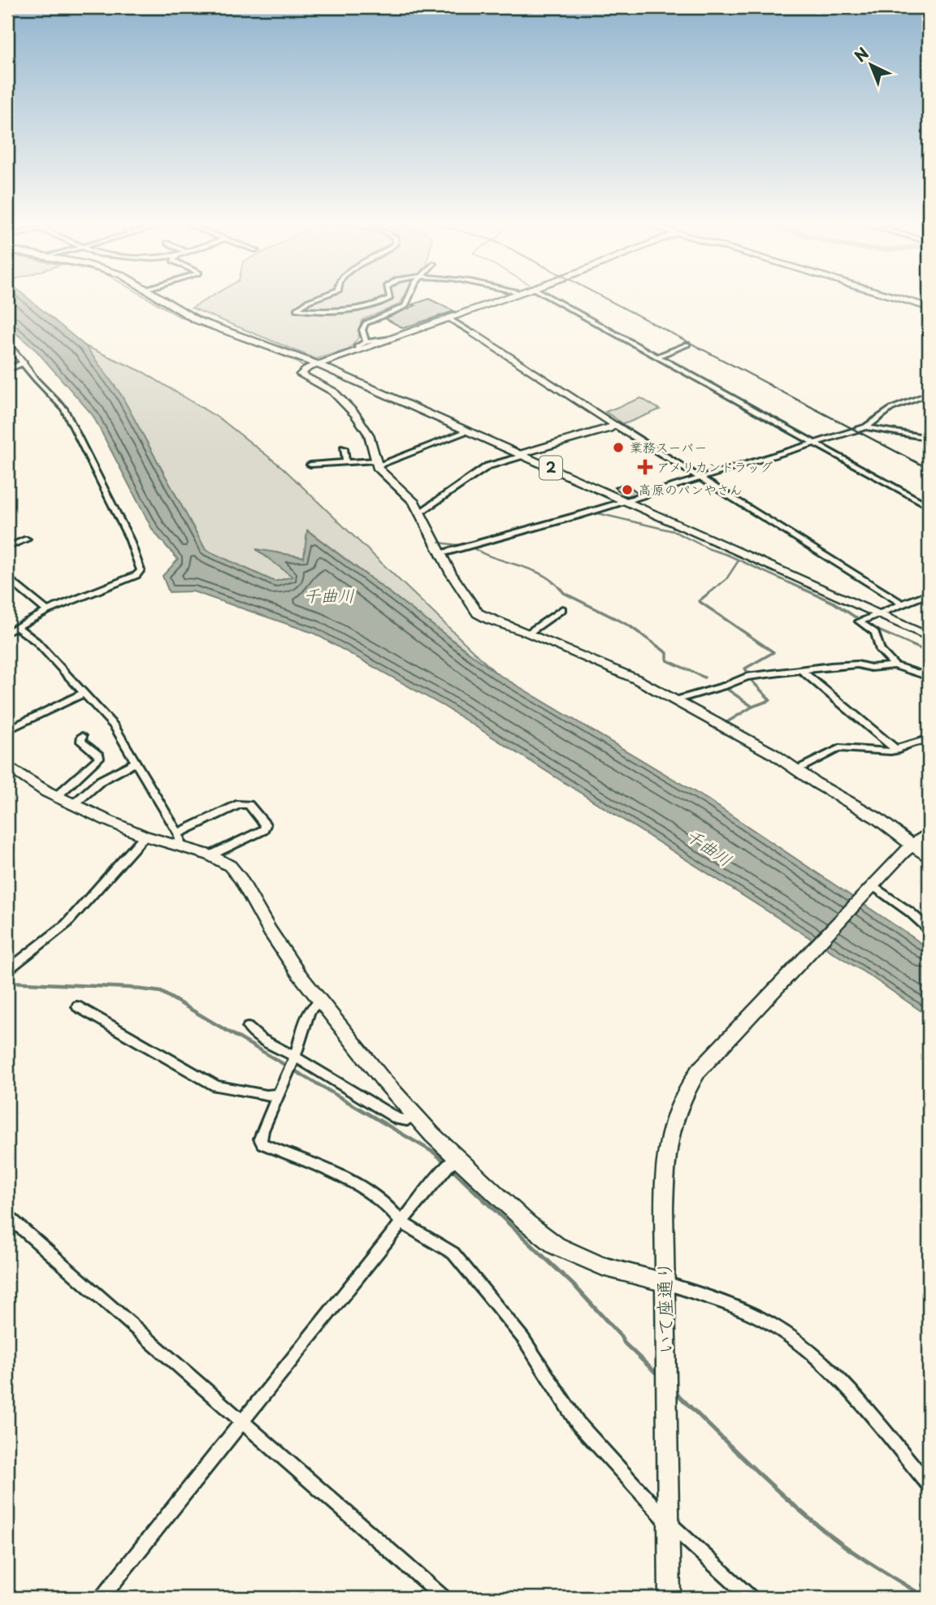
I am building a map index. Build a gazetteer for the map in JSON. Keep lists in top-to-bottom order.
{
  "streets": {
    "main road": ["2"],
    "street": ["いて座通り"]
  },
  "water": ["千曲川"],
  "places": {
    "other": ["業務スーパー", "高原のパンやさん"],
    "health": ["アメリカンドラッグ"]
  },
  "north": "top left"
}
